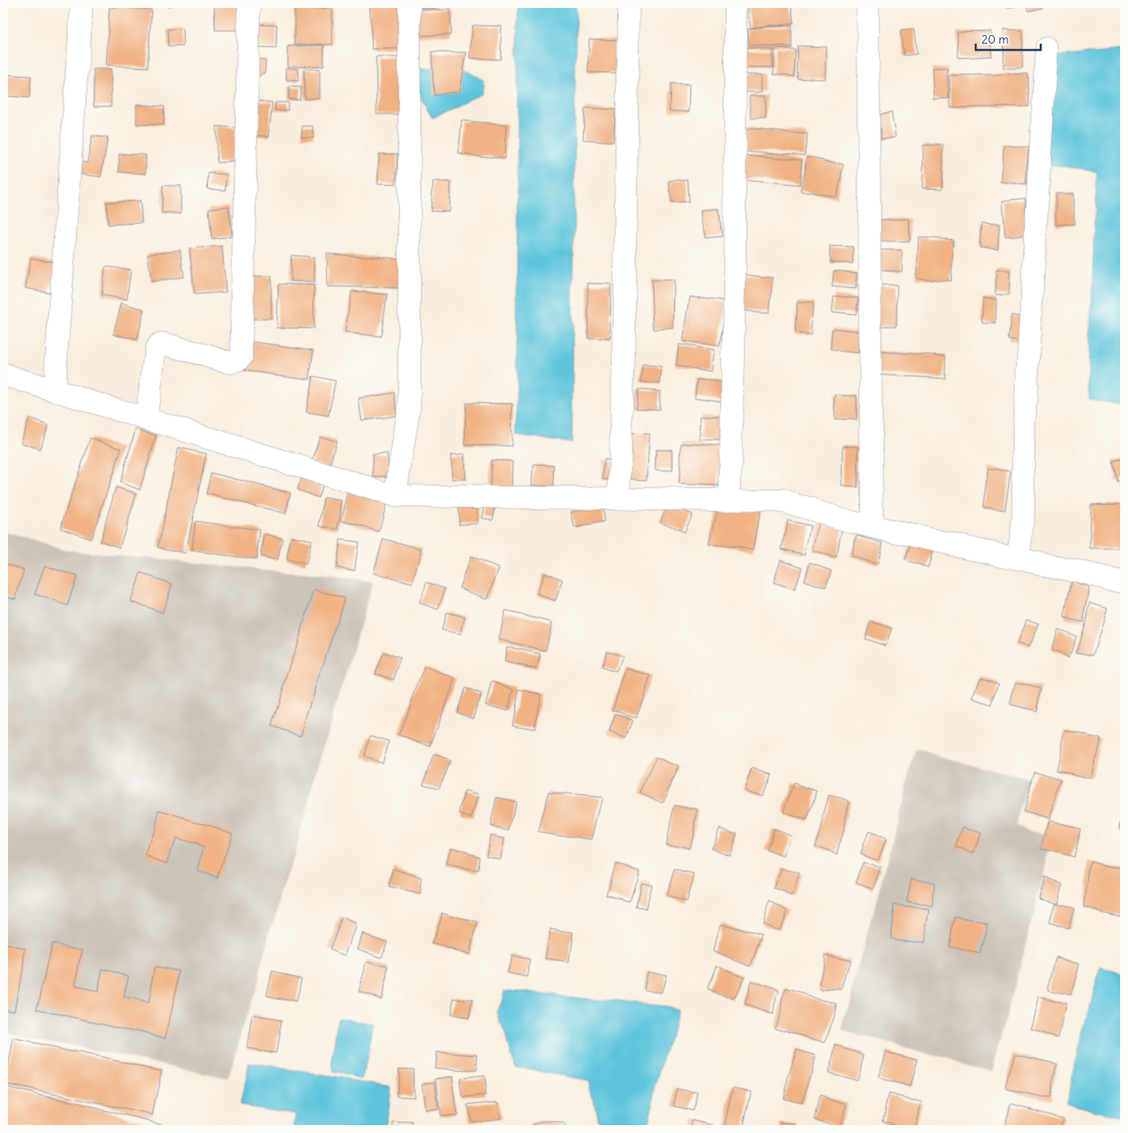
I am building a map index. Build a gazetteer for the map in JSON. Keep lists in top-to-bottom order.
{
  "scale_bar": "20 m"
}
